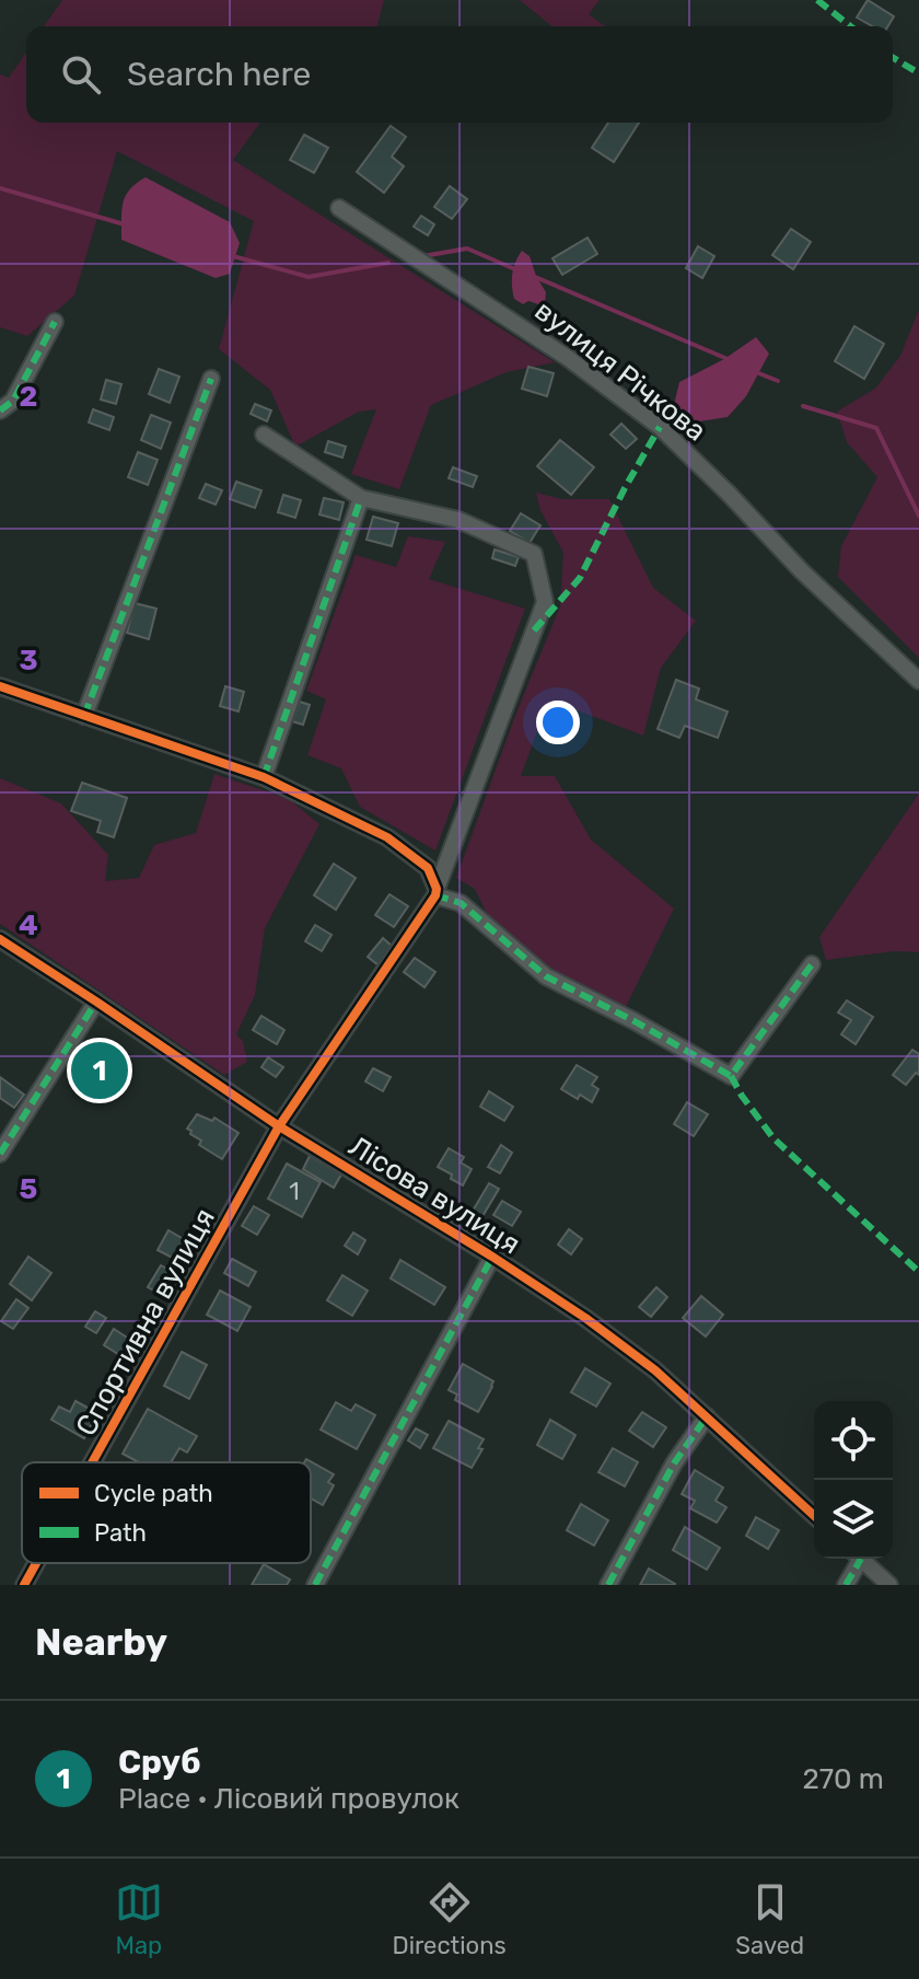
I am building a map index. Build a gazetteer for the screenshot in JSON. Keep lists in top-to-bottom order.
{
  "streets": {
    "street": ["вулиця Річкова", "Лісова вулиця", "Спортивна вулиця"]
  },
  "crossings": [
    ["Лісова вулиця", "Спортивна вулиця"]
  ],
  "house_numbers": ["1"],
  "legend": ["Cycle path", "Path"],
  "page": {
    "search": "Search here",
    "pins": "1",
    "heading": "Nearby",
    "list": [
      {
        "mark": "1",
        "name": "Сруб",
        "note": "Place · Лісовий провулок",
        "value": "270 m"
      }
    ],
    "nav": ["Map", "Directions", "Saved"]
  },
  "grid": {
    "rows": [
      "2",
      "3",
      "4",
      "5"
    ]
  }
}
